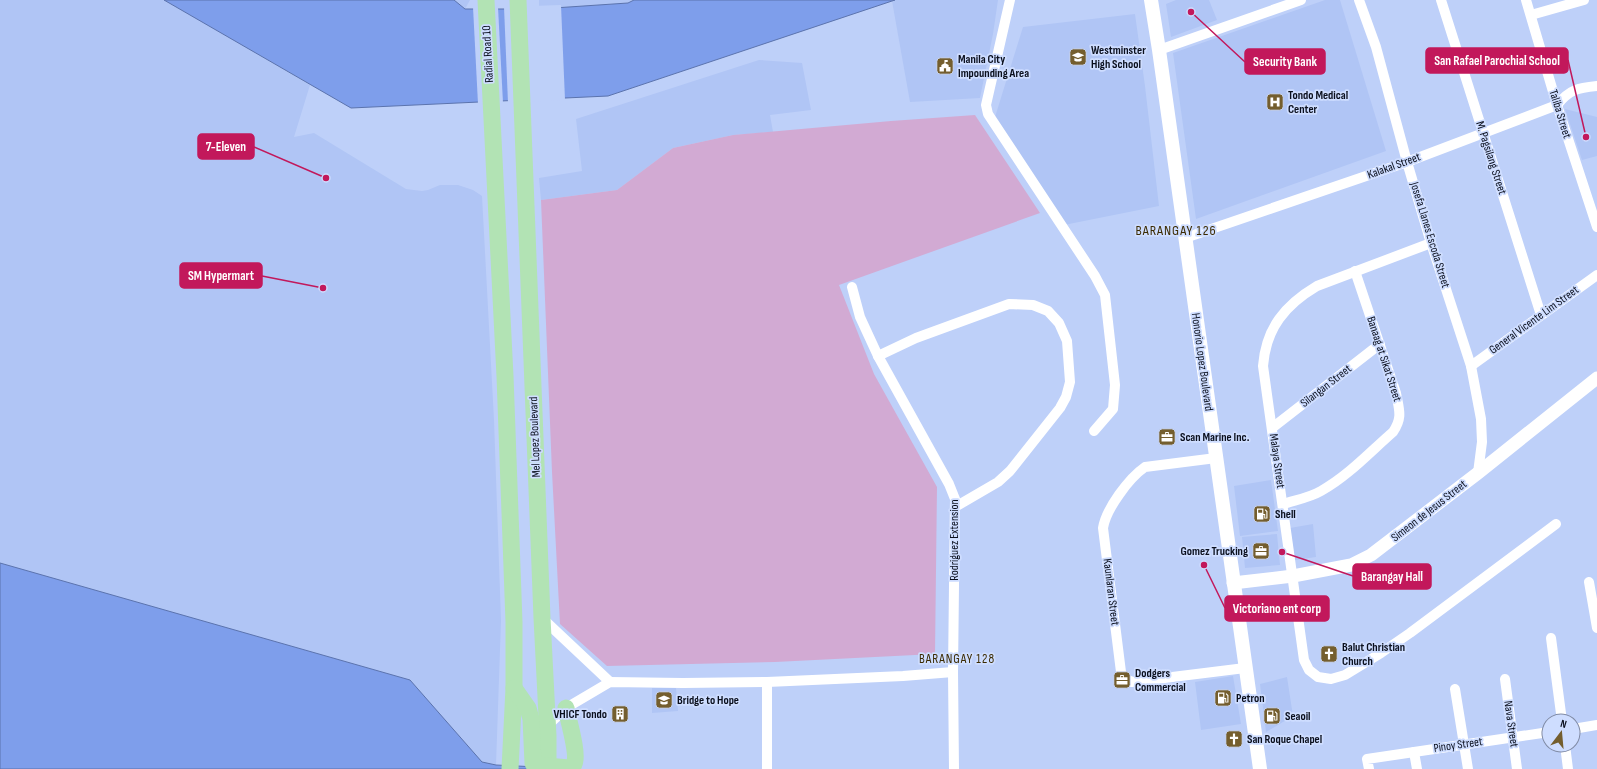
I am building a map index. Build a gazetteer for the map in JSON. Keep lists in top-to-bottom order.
{
  "streets": {
    "highway": ["Radial Road 10", "Mel Lopez Boulevard"],
    "main road": ["Honorio Lopez Boulevard"],
    "street": [
      "Taliba Street",
      "M. Pagsilang Street",
      "Kalakal Street",
      "Josefa Llanes Escoda Street",
      "General Vicente Lim Street",
      "Banaag at Sikat Street",
      "Silangan Street",
      "Malaya Street",
      "Simeon de Jesus Street",
      "Rodriguez Extension",
      "Kaunlaran Street",
      "Nava Street",
      "Pinoy Street"
    ]
  },
  "crossings": [
    ["Taliba Street", "Kalakal Street"],
    ["M. Pagsilang Street", "Kalakal Street"],
    ["M. Pagsilang Street", "General Vicente Lim Street"],
    ["Kalakal Street", "Josefa Llanes Escoda Street"],
    ["Kalakal Street", "Honorio Lopez Boulevard"],
    ["Josefa Llanes Escoda Street", "General Vicente Lim Street"],
    ["Josefa Llanes Escoda Street", "Malaya Street"],
    ["Josefa Llanes Escoda Street", "Simeon de Jesus Street"],
    ["Banaag at Sikat Street", "Silangan Street"],
    ["Banaag at Sikat Street", "Malaya Street"],
    ["Honorio Lopez Boulevard", "Simeon de Jesus Street"],
    ["Honorio Lopez Boulevard", "Kaunlaran Street"],
    ["Silangan Street", "Malaya Street"],
    ["Malaya Street", "Simeon de Jesus Street"],
    ["Nava Street", "Pinoy Street"]
  ],
  "districts": ["BARANGAY 126", "BARANGAY 128"],
  "places": {
    "other": [
      "Security Bank",
      "San Rafael Parochial School",
      "7-Eleven",
      "SM Hypermart",
      "Barangay Hall",
      "Victoriano ent corp"
    ],
    "school or university": ["Westminster High School", "Bridge to Hope"],
    "public building": ["Manila City Impounding Area"],
    "hospital": ["Tondo Medical Center"],
    "office": ["Scan Marine Inc.", "Gomez Trucking", "Dodgers Commercial"],
    "fuel station": ["Shell", "Petron", "Seaoil"],
    "church": ["Balut Christian Church", "San Roque Chapel"],
    "building": ["VHICF Tondo"]
  },
  "north": "top"
}
